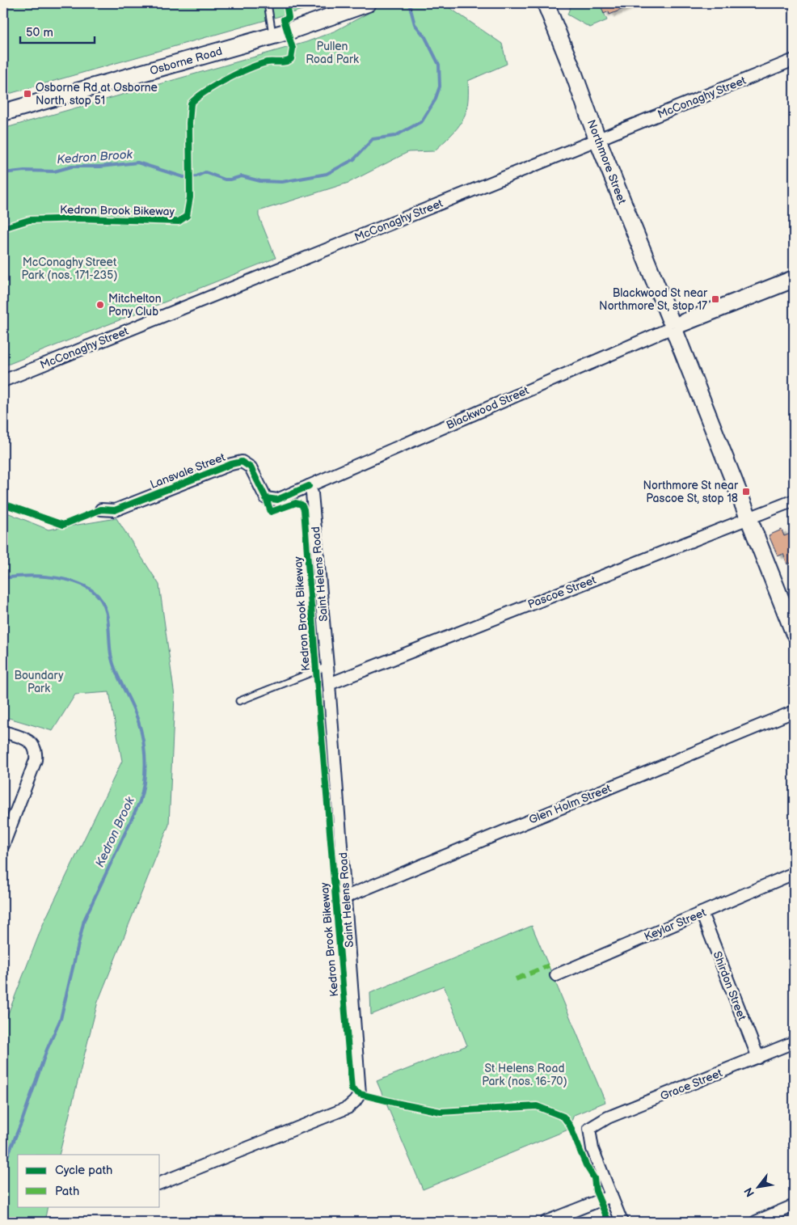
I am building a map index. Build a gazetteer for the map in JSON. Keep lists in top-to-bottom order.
{
  "streets": {
    "street": [
      "Osborne Road",
      "McConaghy Street",
      "Northmore Street",
      "Blackwood Street",
      "Lansvale Street",
      "Saint Helens Road",
      "Pascoe Street",
      "Glen Holm Street",
      "Keylar Street",
      "Shirdon Street",
      "Grace Street"
    ],
    "cycle path": ["Kedron Brook Bikeway"]
  },
  "crossings": [
    ["McConaghy Street", "Northmore Street"],
    ["Northmore Street", "Blackwood Street"],
    ["Northmore Street", "Pascoe Street"],
    ["Blackwood Street", "Lansvale Street"],
    ["Blackwood Street", "Saint Helens Road"],
    ["Lansvale Street", "Saint Helens Road"],
    ["Saint Helens Road", "Pascoe Street"],
    ["Saint Helens Road", "Glen Holm Street"],
    ["Keylar Street", "Shirdon Street"],
    ["Shirdon Street", "Grace Street"]
  ],
  "water": ["Kedron Brook"],
  "parks": [
    "Pullen Road Park",
    "McConaghy Street Park (nos. 171-235)",
    "Boundary Park",
    "St Helens Road Park (nos. 16-70)"
  ],
  "places": {
    "transit": ["Osborne Rd at Osborne North, stop 51", "Blackwood St near Northmore St, stop 17", "Northmore St near Pascoe St, stop 18"],
    "other": ["Mitchelton Pony Club"]
  },
  "legend": ["Cycle path", "Path"],
  "scale_bar": "50 m",
  "north": "bottom left"
}
